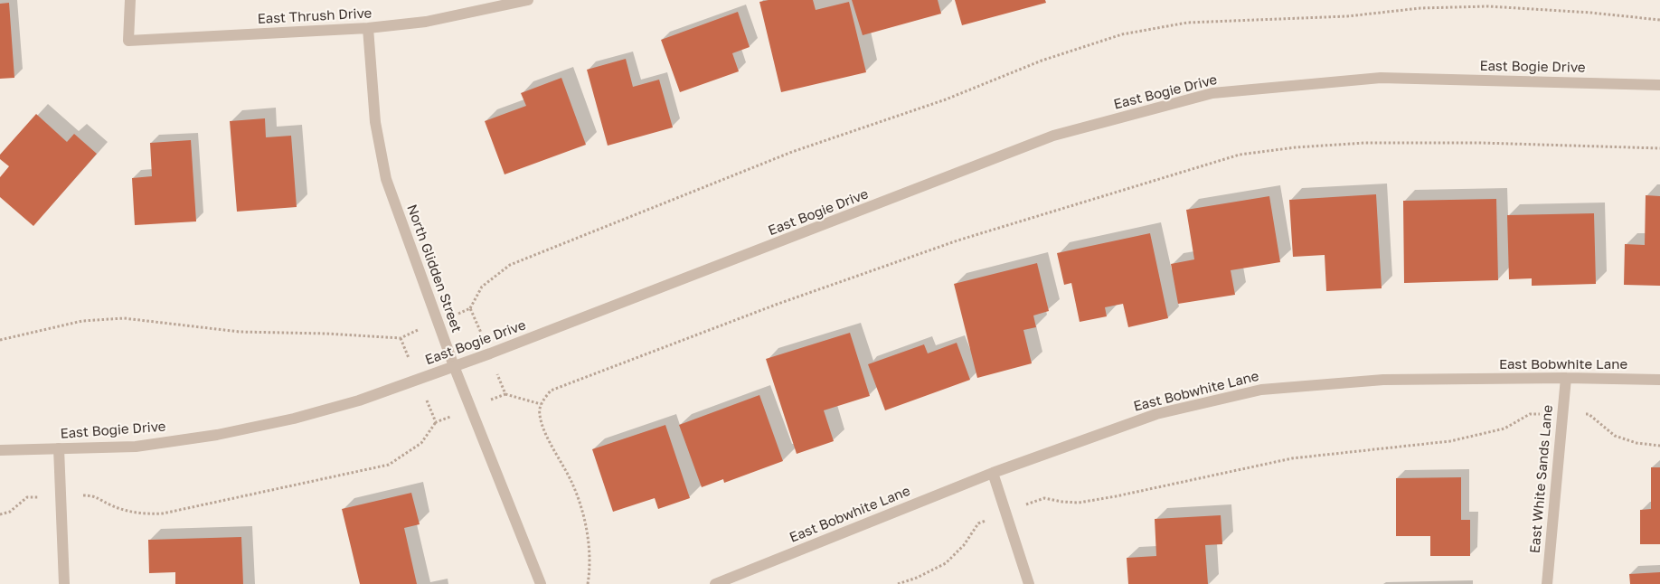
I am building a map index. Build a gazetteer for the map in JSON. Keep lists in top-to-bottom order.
{
  "streets": {
    "street": [
      "East Thrush Drive",
      "East Bogie Drive",
      "North Glidden Street",
      "East Bobwhite Lane",
      "East White Sands Lane"
    ]
  },
  "crossings": [
    ["East Thrush Drive", "North Glidden Street"],
    ["East Bogie Drive", "North Glidden Street"],
    ["East Bobwhite Lane", "East White Sands Lane"]
  ]
}
